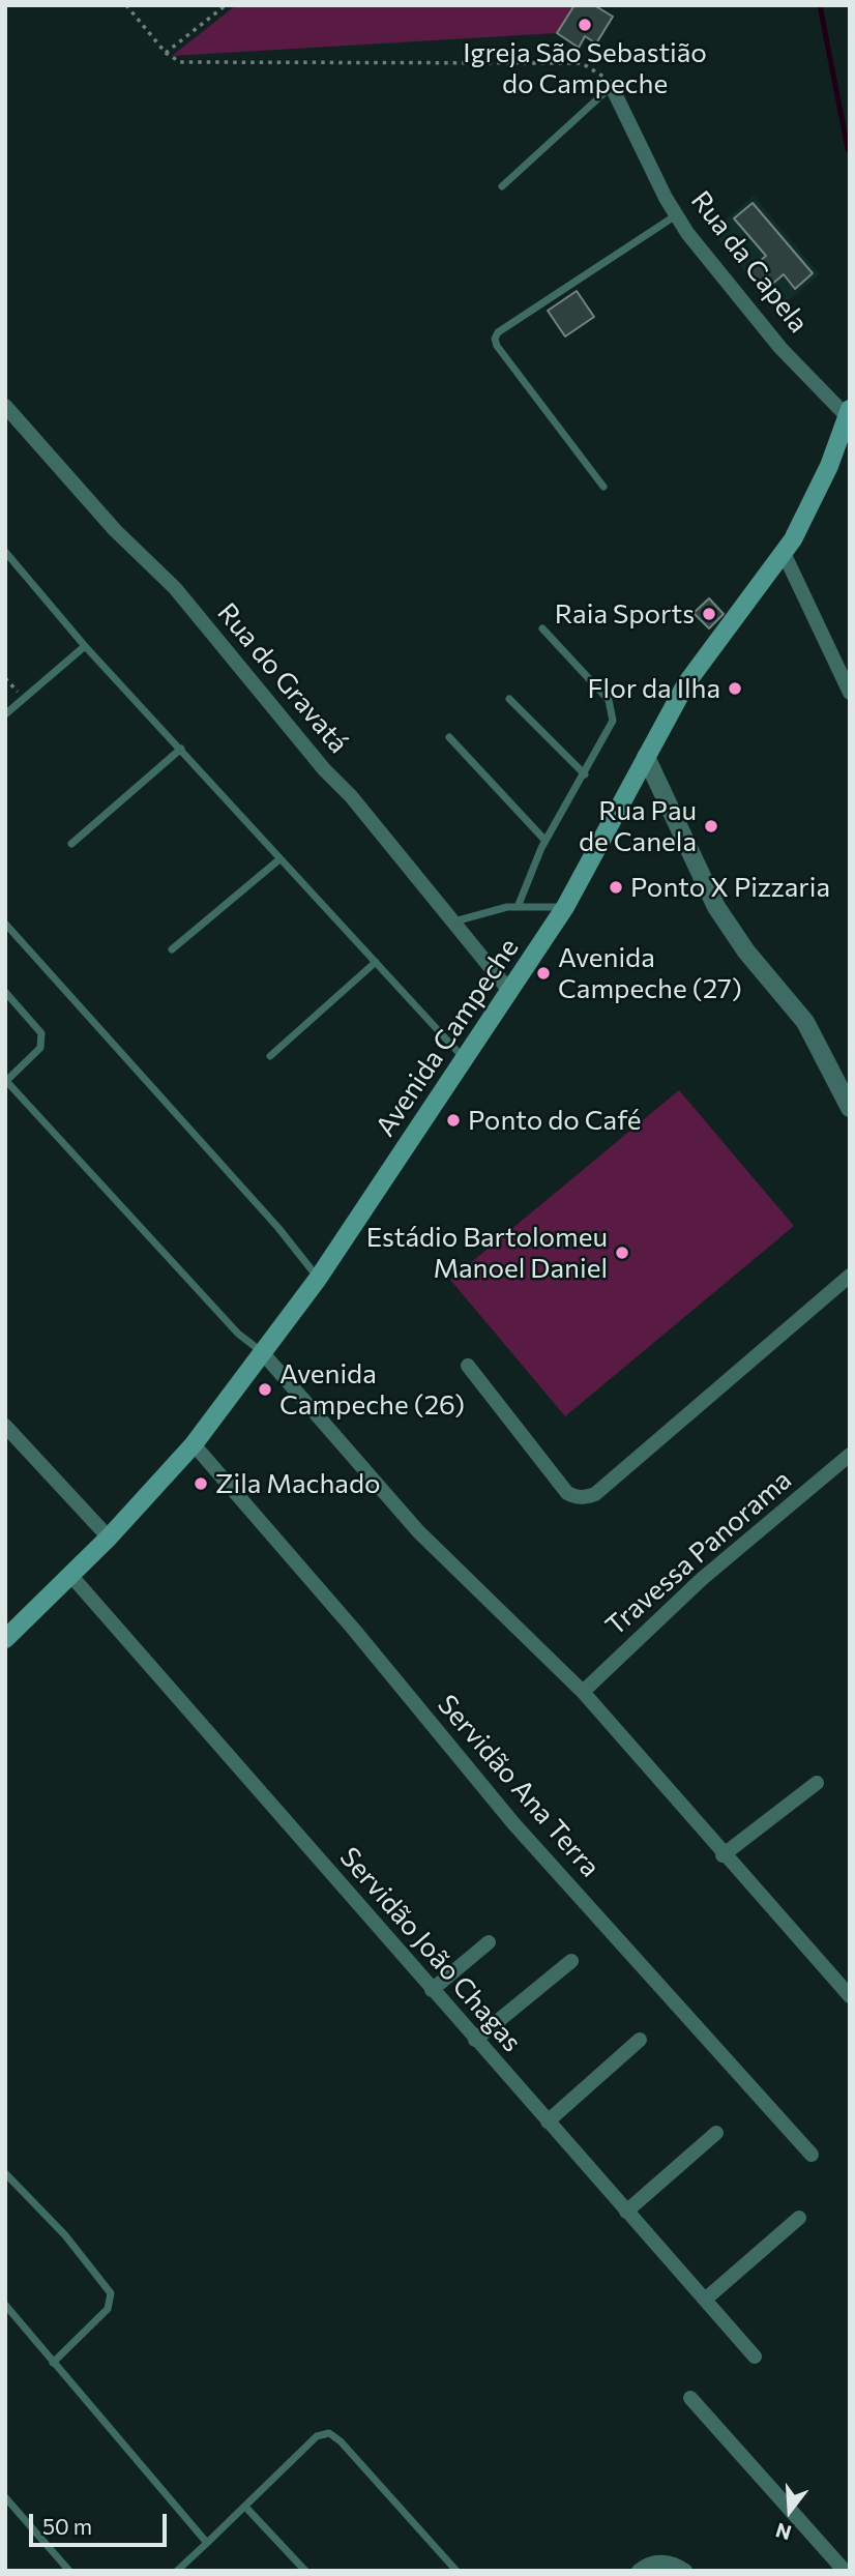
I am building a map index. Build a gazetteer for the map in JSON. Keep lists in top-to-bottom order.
{
  "streets": {
    "main road": ["Avenida Campeche"],
    "street": [
      "Rua da Capela",
      "Rua do Gravatá",
      "Travessa Panorama",
      "Servidão Ana Terra",
      "Servidão João Chagas"
    ]
  },
  "crossings": [
    ["Rua da Capela", "Avenida Campeche"],
    ["Rua do Gravatá", "Avenida Campeche"],
    ["Avenida Campeche", "Servidão Ana Terra"],
    ["Avenida Campeche", "Servidão João Chagas"]
  ],
  "places": [
    "Igreja São Sebastião do Campeche",
    "Raia Sports",
    "Flor da Ilha",
    "Rua Pau de Canela",
    "Ponto X Pizzaria",
    "Avenida Campeche (27)",
    "Ponto do Café",
    "Estádio Bartolomeu Manoel Daniel",
    "Avenida Campeche (26)",
    "Zila Machado"
  ],
  "scale_bar": "50 m",
  "north": "bottom"
}
